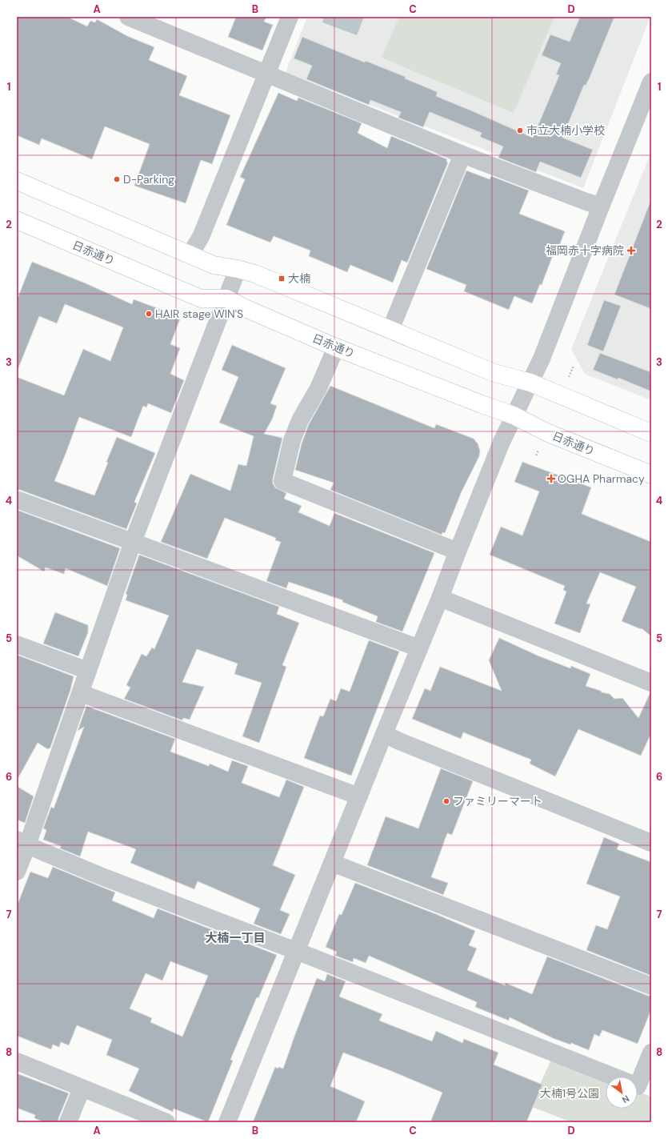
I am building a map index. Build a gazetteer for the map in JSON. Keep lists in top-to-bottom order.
{
  "streets": {
    "main road": ["日赤通り"]
  },
  "districts": ["大楠一丁目"],
  "parks": ["大楠1号公園"],
  "places": {
    "other": [
      "市立大楠小学校",
      "D-Parking",
      "HAIR stage WIN'S",
      "ファミリーマート"
    ],
    "health": ["福岡赤十字病院", "OGHA Pharmacy"],
    "transit": ["大楠"]
  },
  "north": "bottom right",
  "grid": {
    "columns": [
      "A",
      "B",
      "C",
      "D"
    ],
    "rows": [
      "1",
      "2",
      "3",
      "4",
      "5",
      "6",
      "7",
      "8"
    ]
  }
}
